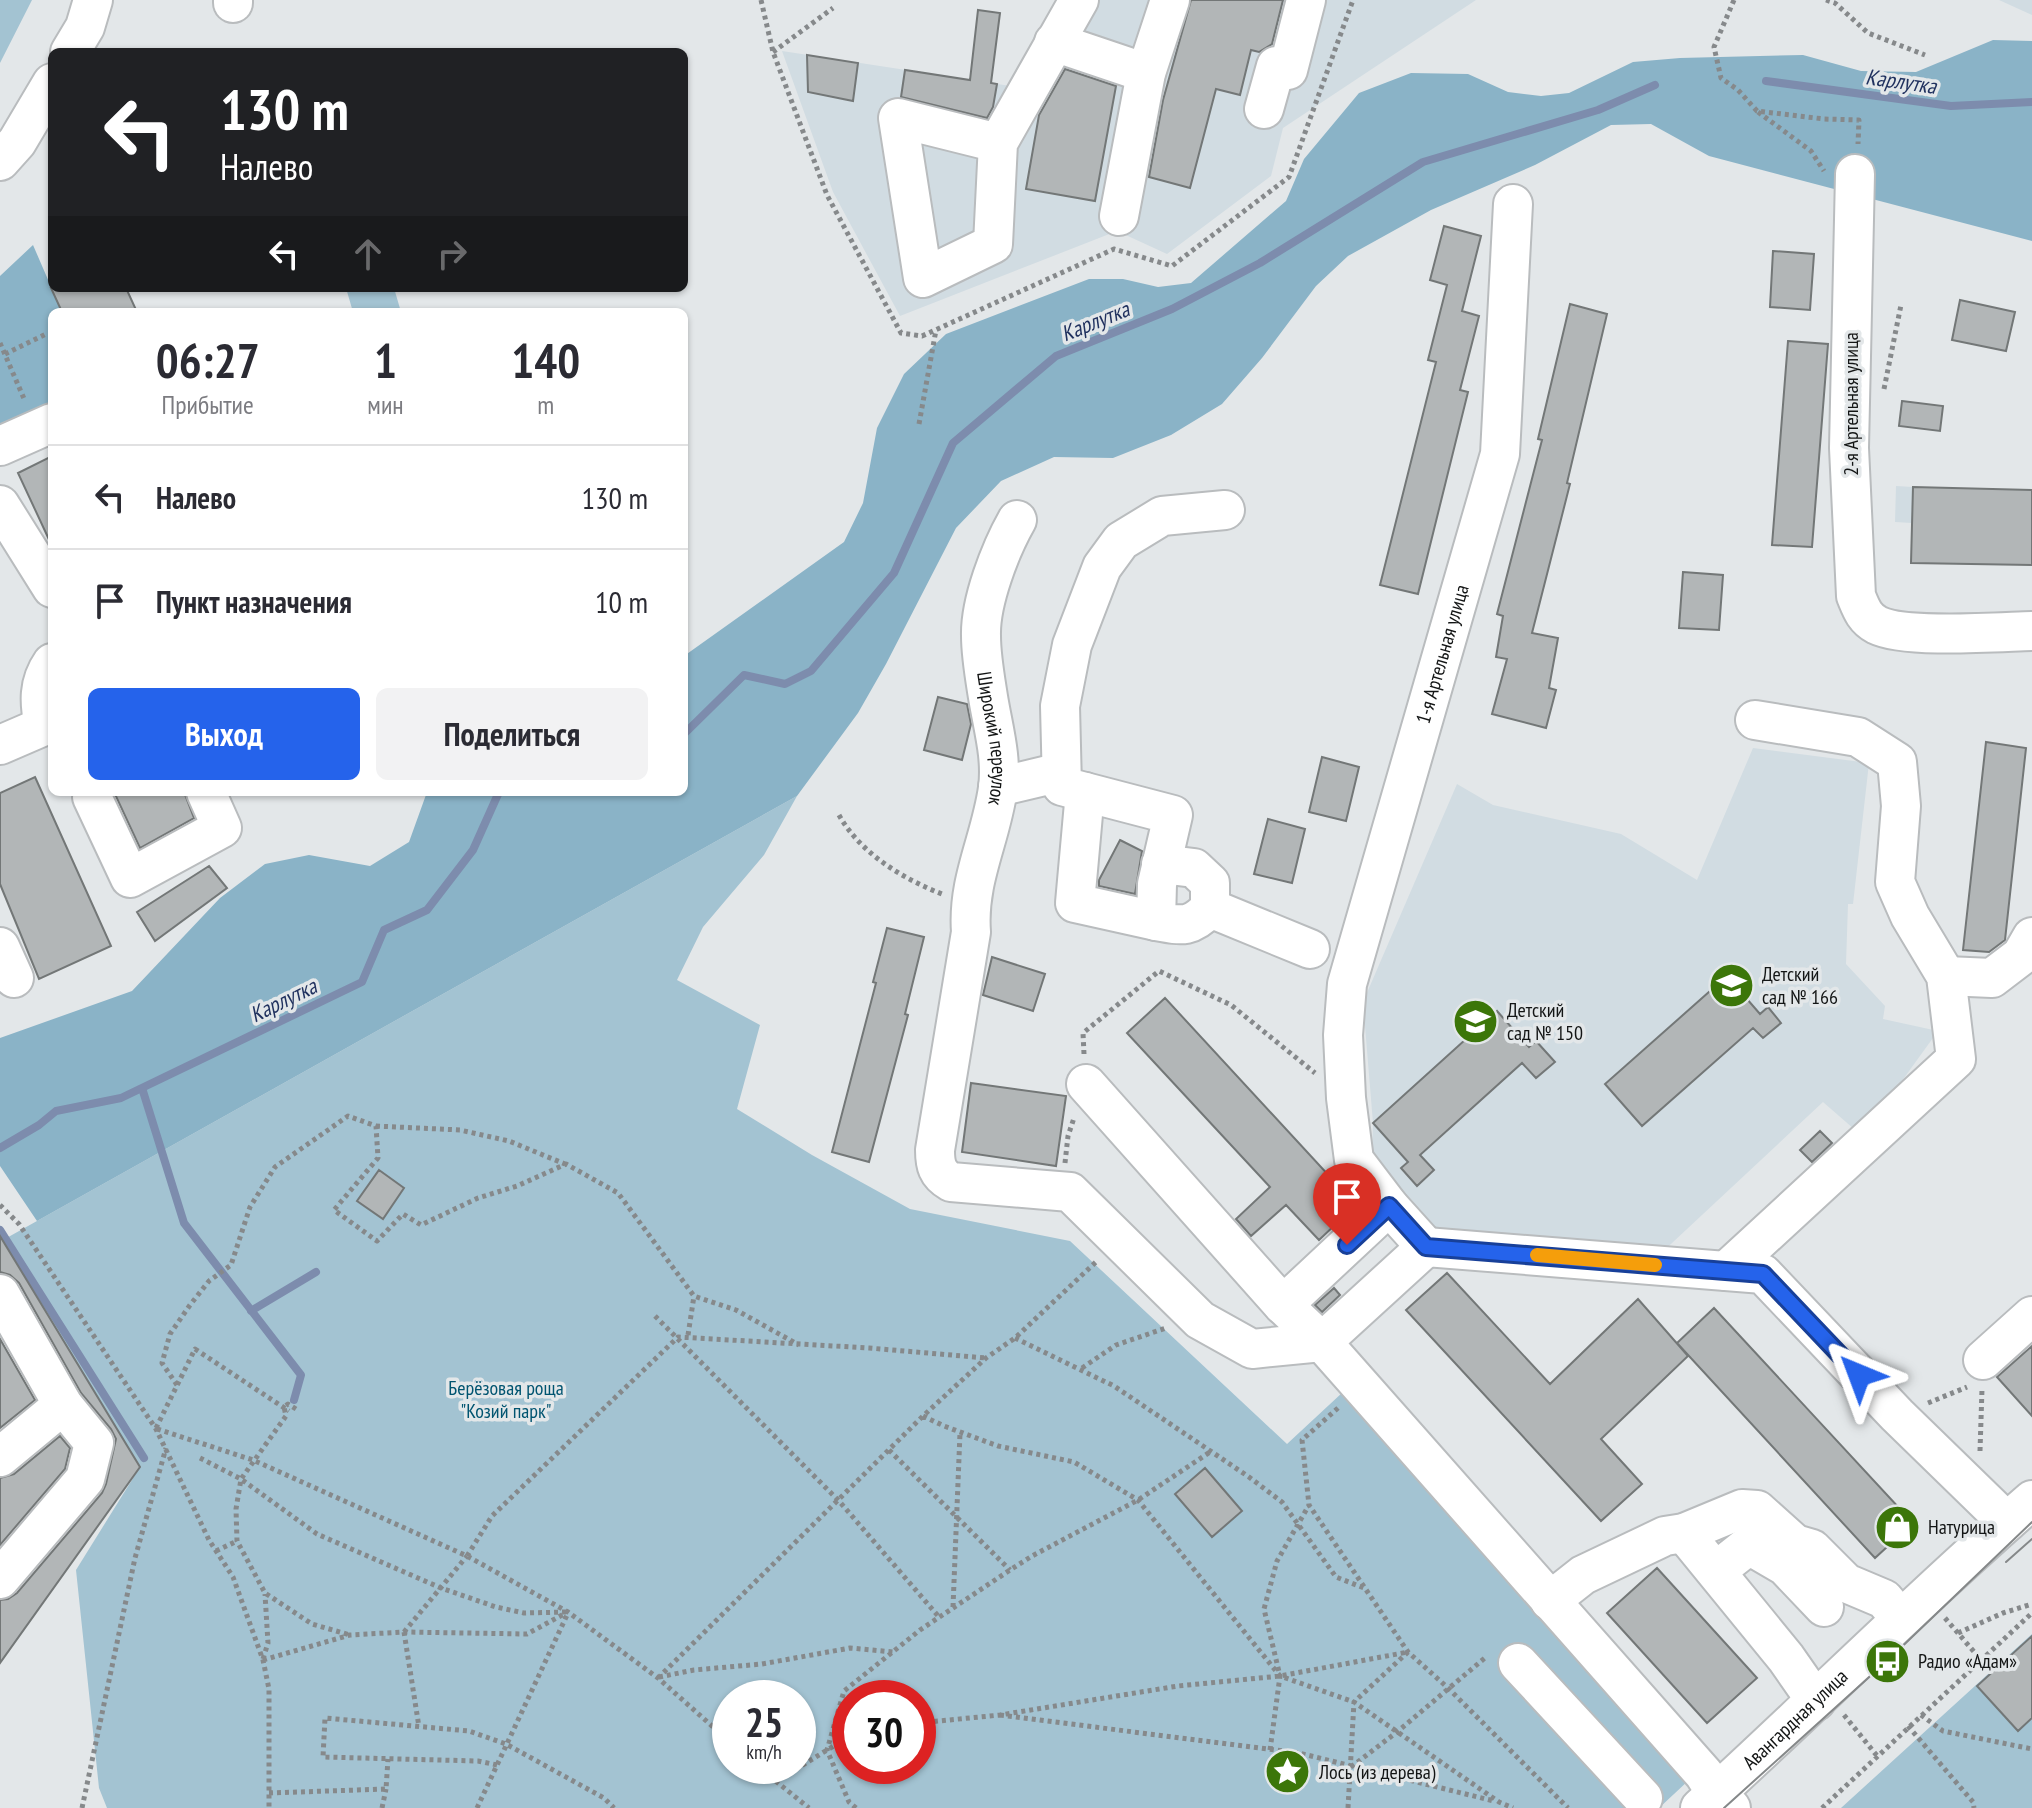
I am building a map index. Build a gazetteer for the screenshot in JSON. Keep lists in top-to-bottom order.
{
  "streets": {
    "street": [
      "2-я Артельная улица",
      "1-я Артельная улица",
      "Широкий переулок",
      "Авангардная улица"
    ]
  },
  "water": ["Карлутка"],
  "parks": ["Берёзовая роща \"Козий парк\""],
  "places": {
    "school or university": ["Детский сад № 166", "Детский сад № 150"],
    "shop": ["Натурица"],
    "bus stop": ["Радио «Адам»"],
    "place": ["Лось (из дерева)"]
  },
  "page": {
    "turn": ["130 m", "Налево"],
    "eta": [
      "06:27",
      "Прибытие",
      "1",
      "мин",
      "140",
      "m"
    ],
    "list": [
      {
        "name": "Налево",
        "value": "130 m"
      },
      {
        "name": "Пункт назначения",
        "value": "10 m"
      }
    ],
    "buttons": ["Выход", "Поделиться"],
    "speed": "25 km/h",
    "limit": "30"
  }
}
